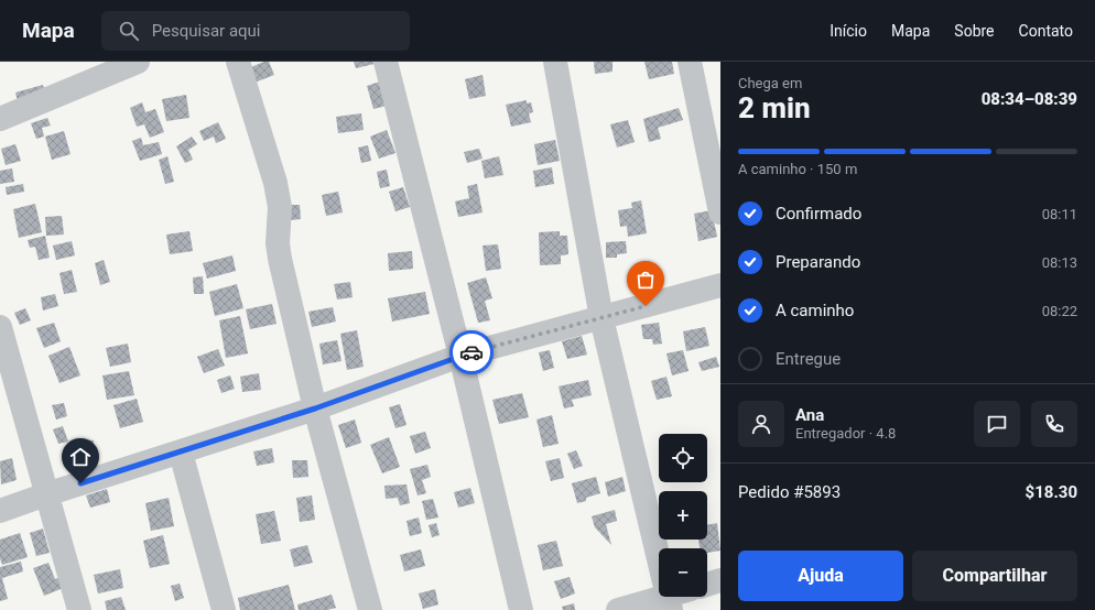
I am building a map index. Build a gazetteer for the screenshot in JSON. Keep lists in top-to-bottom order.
{
  "page": {
    "header": "Mapa",
    "search": "Pesquisar aqui",
    "nav": [
      "Início",
      "Mapa",
      "Sobre",
      "Contato"
    ],
    "heading": ["2 min", "Chega em", "08:34–08:39"],
    "panel": [
      "Ana",
      "Entregador · 4.8",
      "Pedido #5893",
      "$18.30"
    ],
    "bar": "A caminho · 150 m",
    "list": [
      ["Confirmado", "08:11"],
      ["Preparando", "08:13"],
      ["A caminho", "08:22"],
      "Entregue"
    ],
    "map_buttons": ["+", "−"],
    "buttons": ["Ajuda", "Compartilhar"]
  }
}
